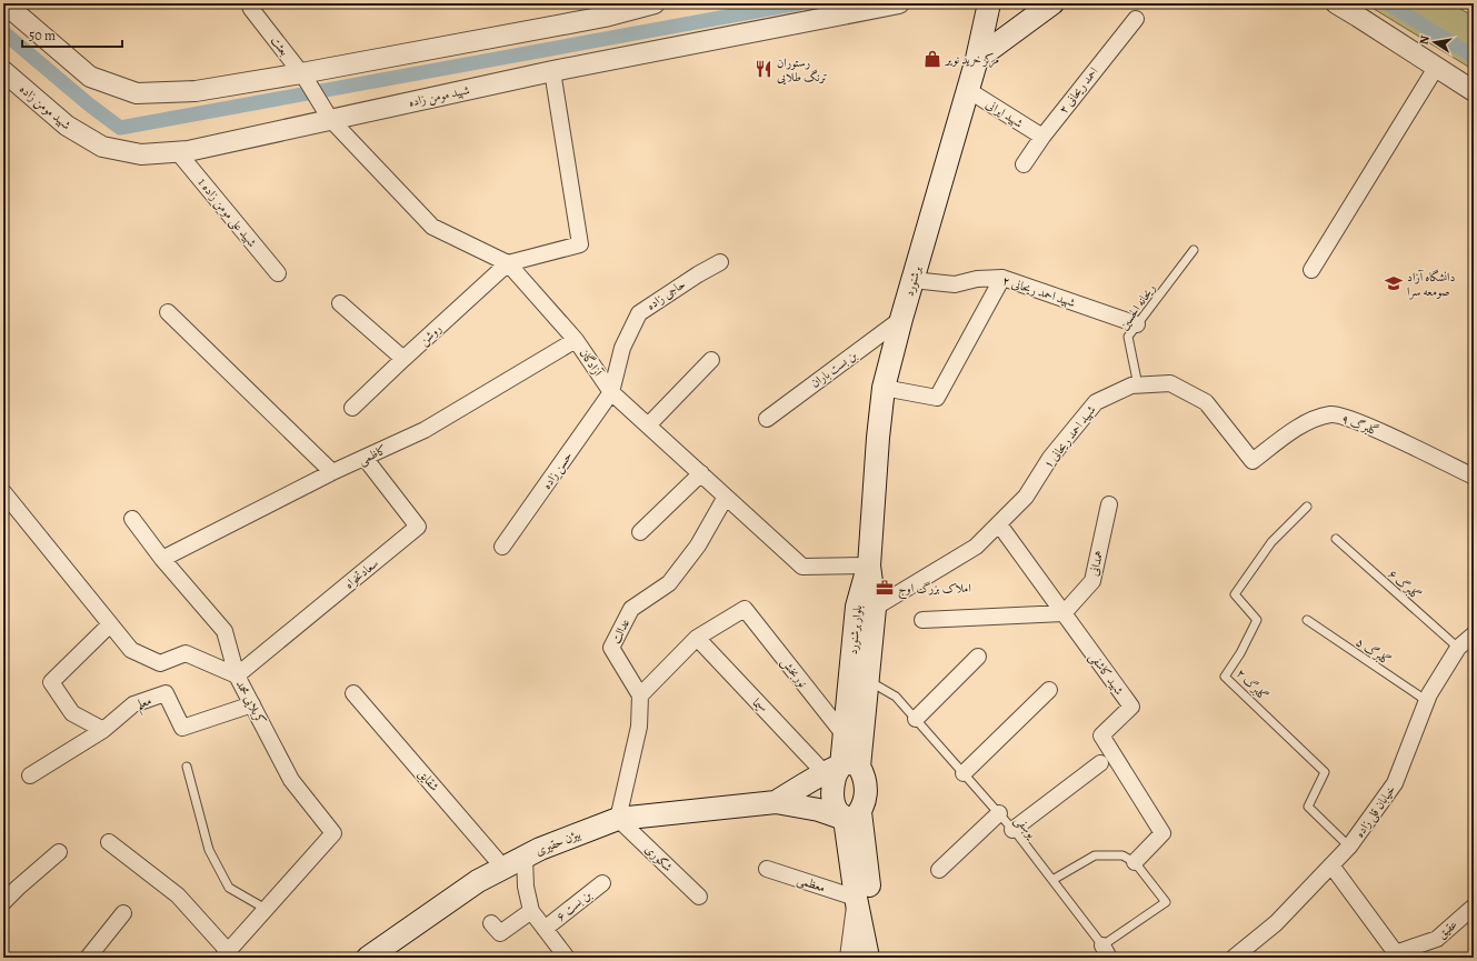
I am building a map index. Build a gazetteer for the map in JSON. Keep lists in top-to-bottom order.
{
  "streets": {
    "main road": ["برشنورد", "بلوار برشنورد", "بیژن حقیری"],
    "street": [
      "بعثت",
      "احمد ریحانی ۲",
      "شهید مومن زاده",
      "شهید ایرانی",
      "شهید علی مومن زاده 1",
      "شهید احمد ریحانی ۲",
      "حاجی زاده",
      "روشن",
      "آزادگان",
      "بن بست باران",
      "گلبرگ ۹",
      "شهید احمد ریحانی ۱",
      "کاظمی",
      "حسن زاده",
      "همدانی",
      "سعادتخواه",
      "عدالت",
      "نوربخش",
      "شهید کاشفی",
      "معلم",
      "کربلایی محمد",
      "سیما",
      "شقایق",
      "خیابان قلی زاده",
      "شکوری",
      "معظمی",
      "بن بست ۶",
      "عقیق"
    ],
    "lane": [
      "ریحانه الحسین",
      "گلبرگ ۶",
      "گلبرگ ۵",
      "گلبرگ ۲",
      "یوسفی"
    ]
  },
  "crossings": [
    ["بعثت", "شهید مومن زاده"],
    ["بعثت", "آزادگان"],
    ["احمد ریحانی ۲", "شهید ایرانی"],
    ["شهید مومن زاده", "شهید علی مومن زاده 1"],
    ["شهید مومن زاده", "آزادگان"],
    ["شهید ایرانی", "برشنورد"],
    ["برشنورد", "شهید احمد ریحانی ۲"],
    ["برشنورد", "آزادگان"],
    ["برشنورد", "بن بست باران"],
    ["برشنورد", "بلوار برشنورد"],
    ["شهید احمد ریحانی ۲", "ریحانه الحسین"],
    ["حاجی زاده", "آزادگان"],
    ["حاجی زاده", "حسن زاده"],
    ["ریحانه الحسین", "شهید احمد ریحانی ۱"],
    ["روشن", "آزادگان"],
    ["آزادگان", "کاظمی"],
    ["آزادگان", "حسن زاده"],
    ["آزادگان", "بلوار برشنورد"],
    ["آزادگان", "عدالت"],
    ["گلبرگ ۹", "شهید احمد ریحانی ۱"],
    ["شهید احمد ریحانی ۱", "بلوار برشنورد"],
    ["شهید احمد ریحانی ۱", "شهید کاشفی"],
    ["کاظمی", "سعادتخواه"],
    ["همدانی", "شهید کاشفی"],
    ["سعادتخواه", "کربلایی محمد"],
    ["گلبرگ ۶", "خیابان قلی زاده"],
    ["بلوار برشنورد", "نوربخش"],
    ["بلوار برشنورد", "سیما"],
    ["بلوار برشنورد", "یوسفی"],
    ["گلبرگ ۵", "خیابان قلی زاده"],
    ["نوربخش", "سیما"],
    ["شهید کاشفی", "یوسفی"],
    ["گلبرگ ۲", "خیابان قلی زاده"],
    ["معلم", "کربلایی محمد"],
    ["شقایق", "بیژن حقیری"],
    ["بیژن حقیری", "شکوری"]
  ],
  "places": {
    "shop": ["مرکز خرید نویر"],
    "restaurant": ["رستوران ترنگ طلایی"],
    "school or university": ["دانشگاه آزاد صومعه سرا"],
    "office": ["املاک بزرگ اوج"]
  },
  "scale_bar": "50 m",
  "north": "left"
}
